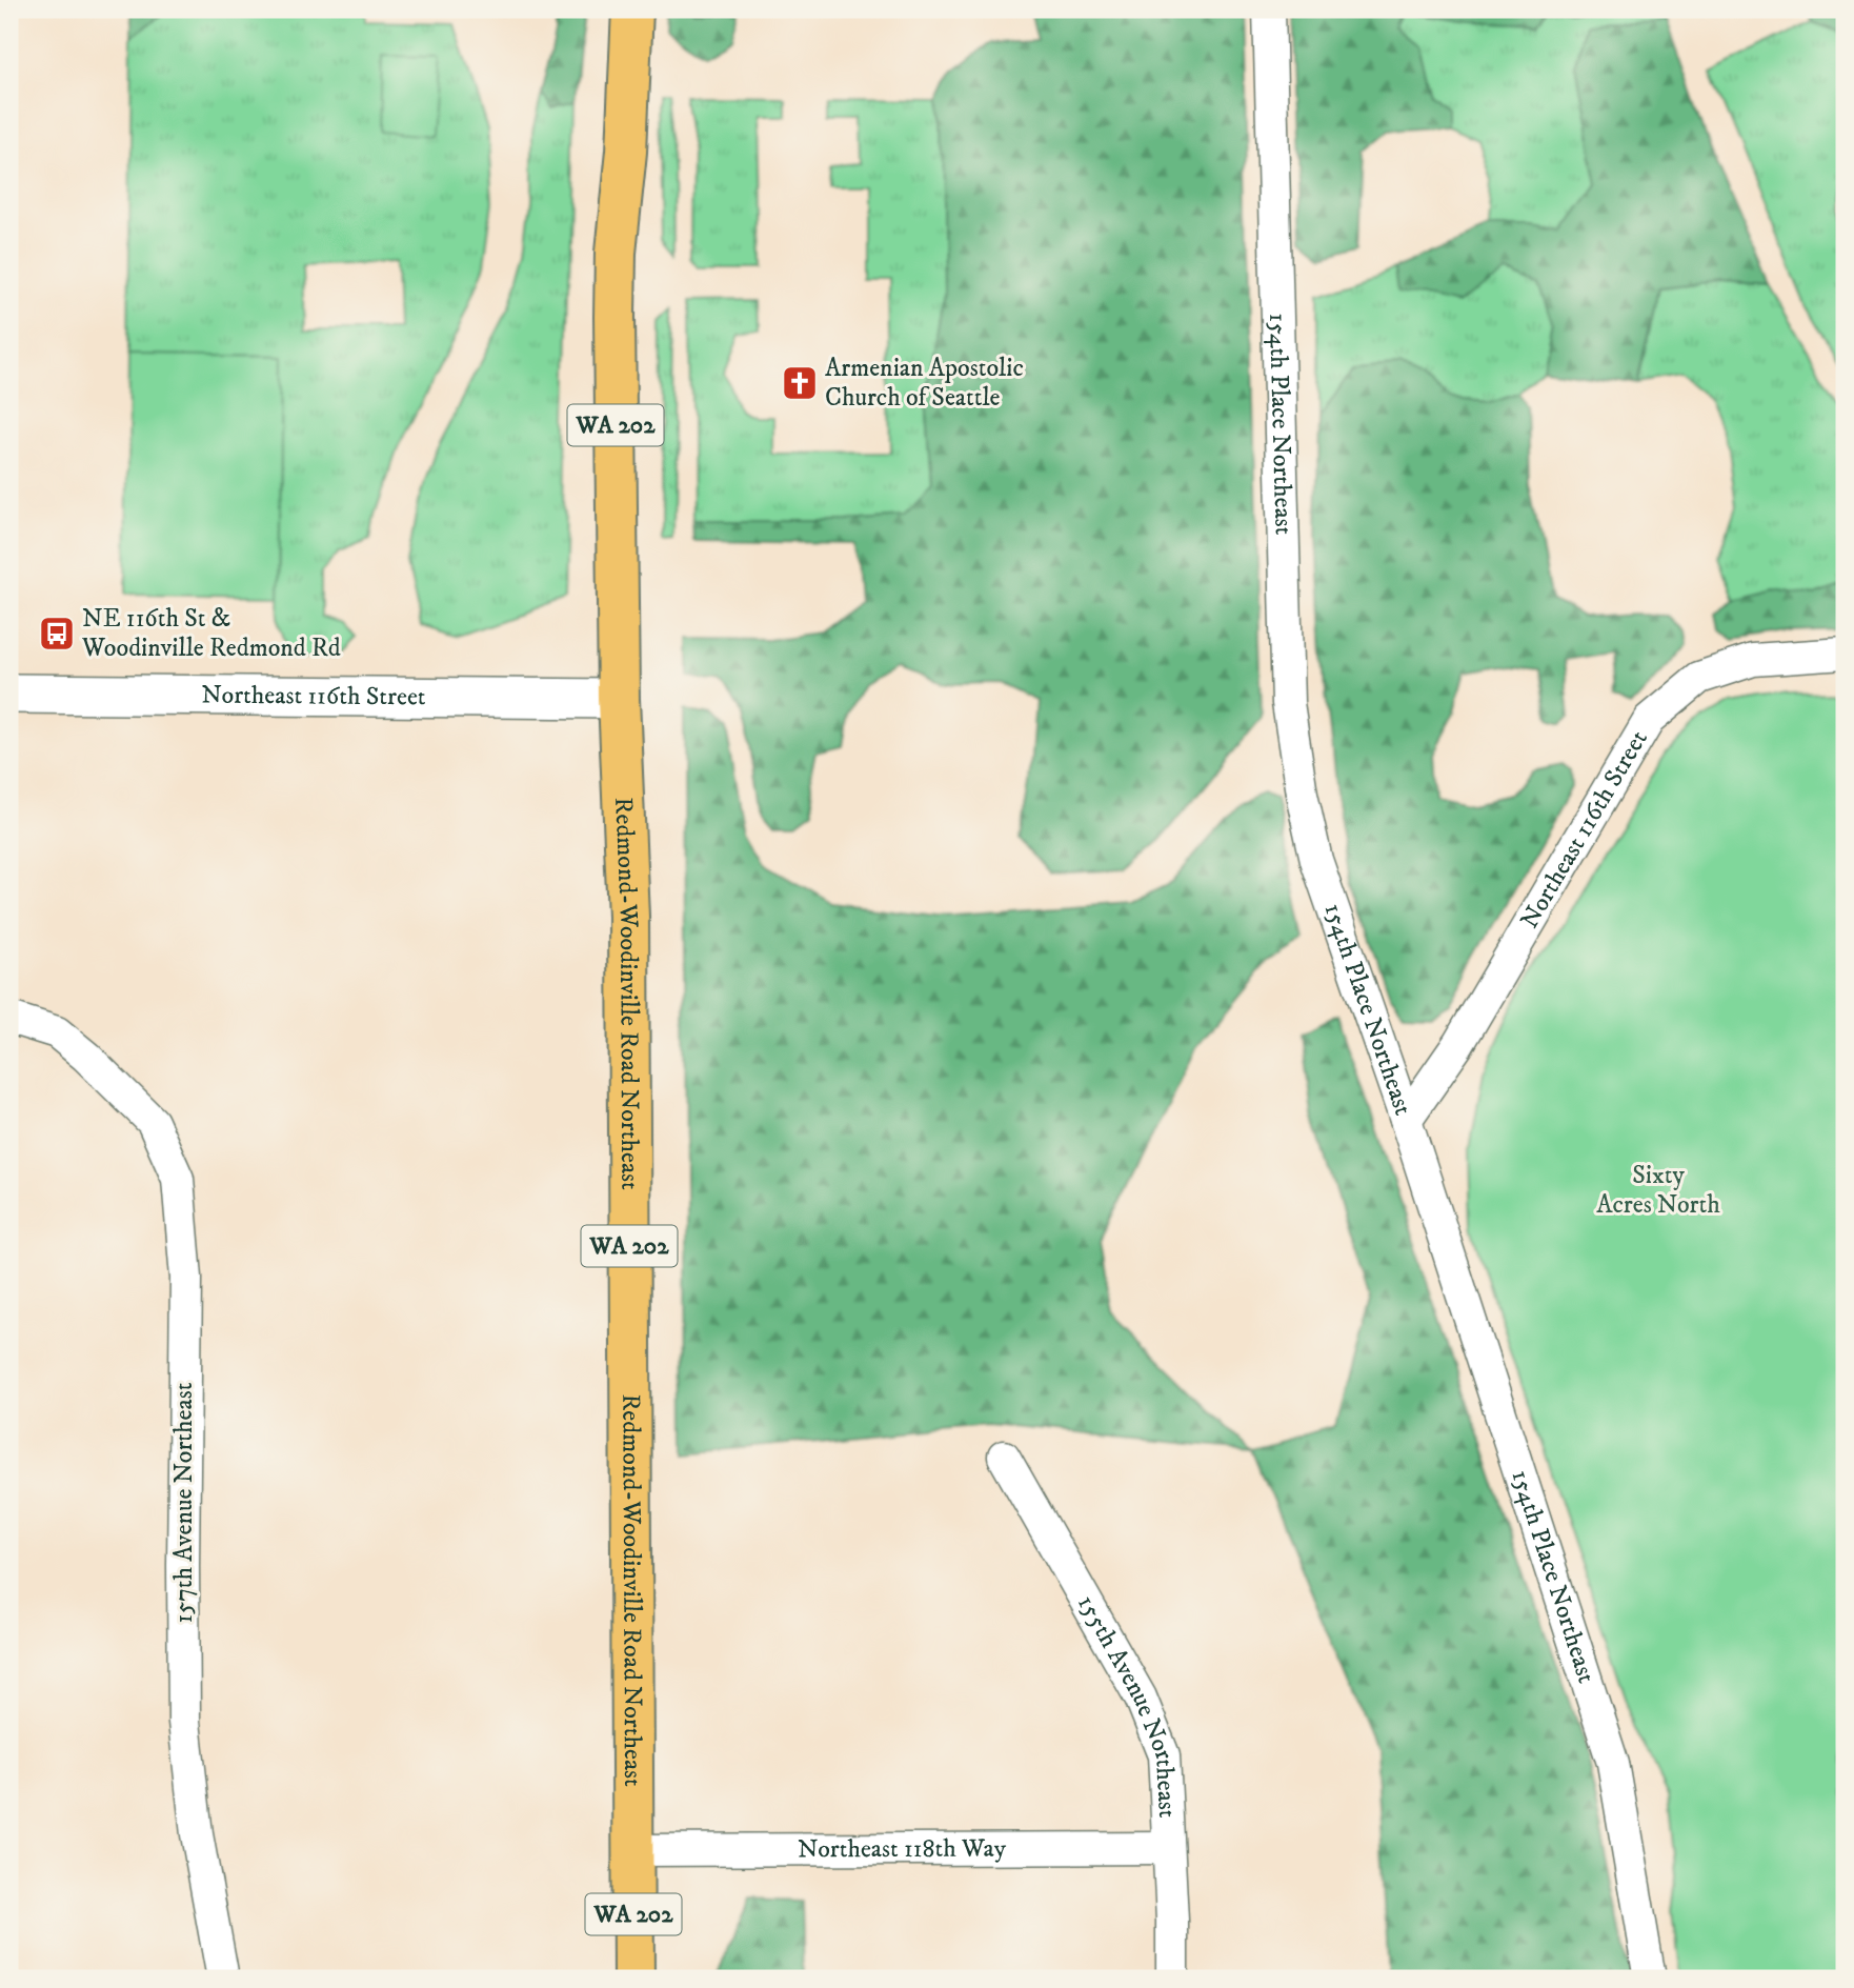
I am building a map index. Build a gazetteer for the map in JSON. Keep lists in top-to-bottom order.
{
  "streets": {
    "main road": ["WA 202", "Redmond-Woodinville Road Northeast"],
    "street": [
      "154th Place Northeast",
      "Northeast 116th Street",
      "157th Avenue Northeast",
      "155th Avenue Northeast",
      "Northeast 118th Way"
    ]
  },
  "crossings": [
    ["154th Place Northeast", "Northeast 116th Street"],
    ["Northeast 116th Street", "Redmond-Woodinville Road Northeast"],
    ["Redmond-Woodinville Road Northeast", "Northeast 118th Way"],
    ["155th Avenue Northeast", "Northeast 118th Way"]
  ],
  "parks": ["Sixty Acres North"],
  "places": {
    "church": ["Armenian Apostolic Church of Seattle"],
    "bus stop": ["NE 116th St & Woodinville Redmond Rd"]
  }
}
